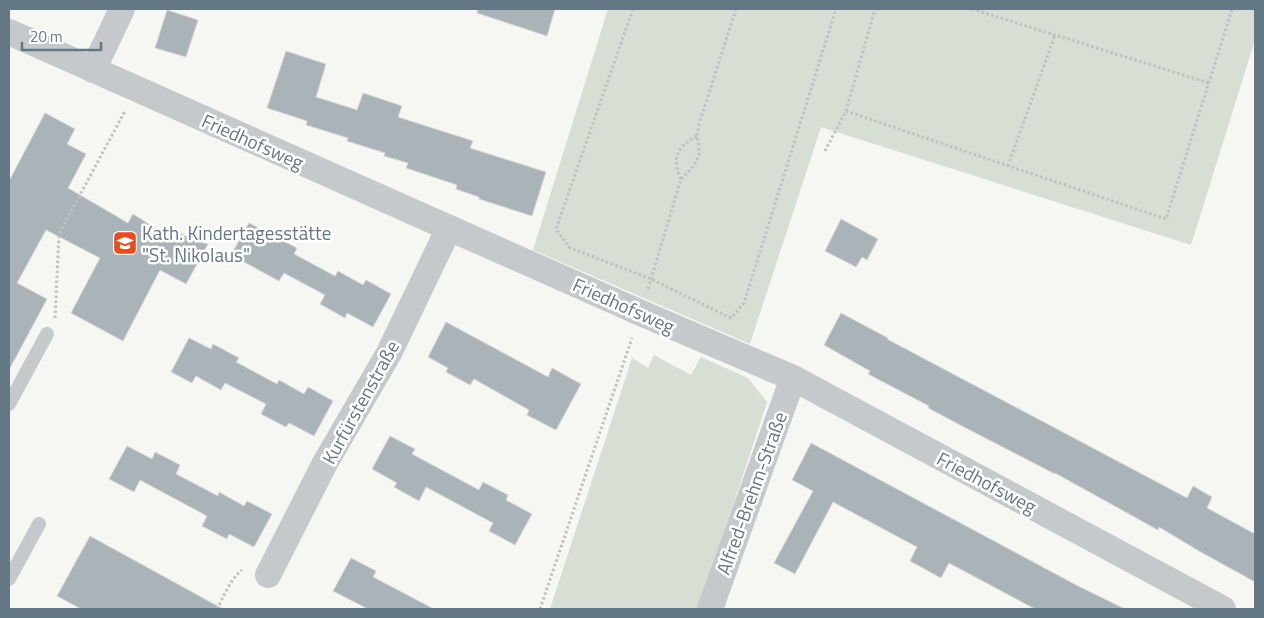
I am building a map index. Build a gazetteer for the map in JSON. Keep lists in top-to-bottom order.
{
  "streets": {
    "street": ["Friedhofsweg", "Kurfürstenstraße", "Alfred-Brehm-Straße"]
  },
  "crossings": [
    ["Friedhofsweg", "Kurfürstenstraße"],
    ["Friedhofsweg", "Alfred-Brehm-Straße"]
  ],
  "places": {
    "school or university": ["Kath. Kindertagesstätte \"St. Nikolaus\""]
  },
  "scale_bar": "20 m"
}
